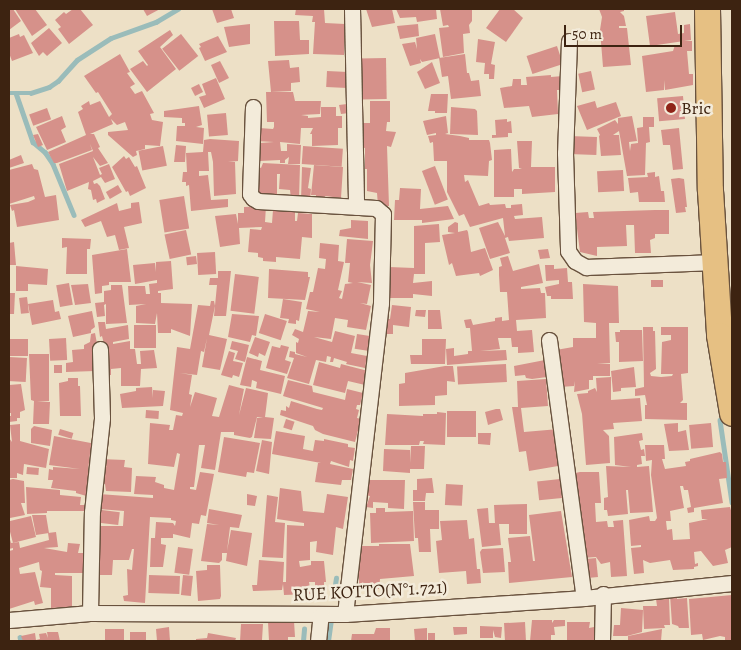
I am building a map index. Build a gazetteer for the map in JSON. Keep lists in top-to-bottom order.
{
  "streets": {
    "street": ["RUE KOTTO(N°1.721)"]
  },
  "places": ["Bric"],
  "scale_bar": "50 m"
}
